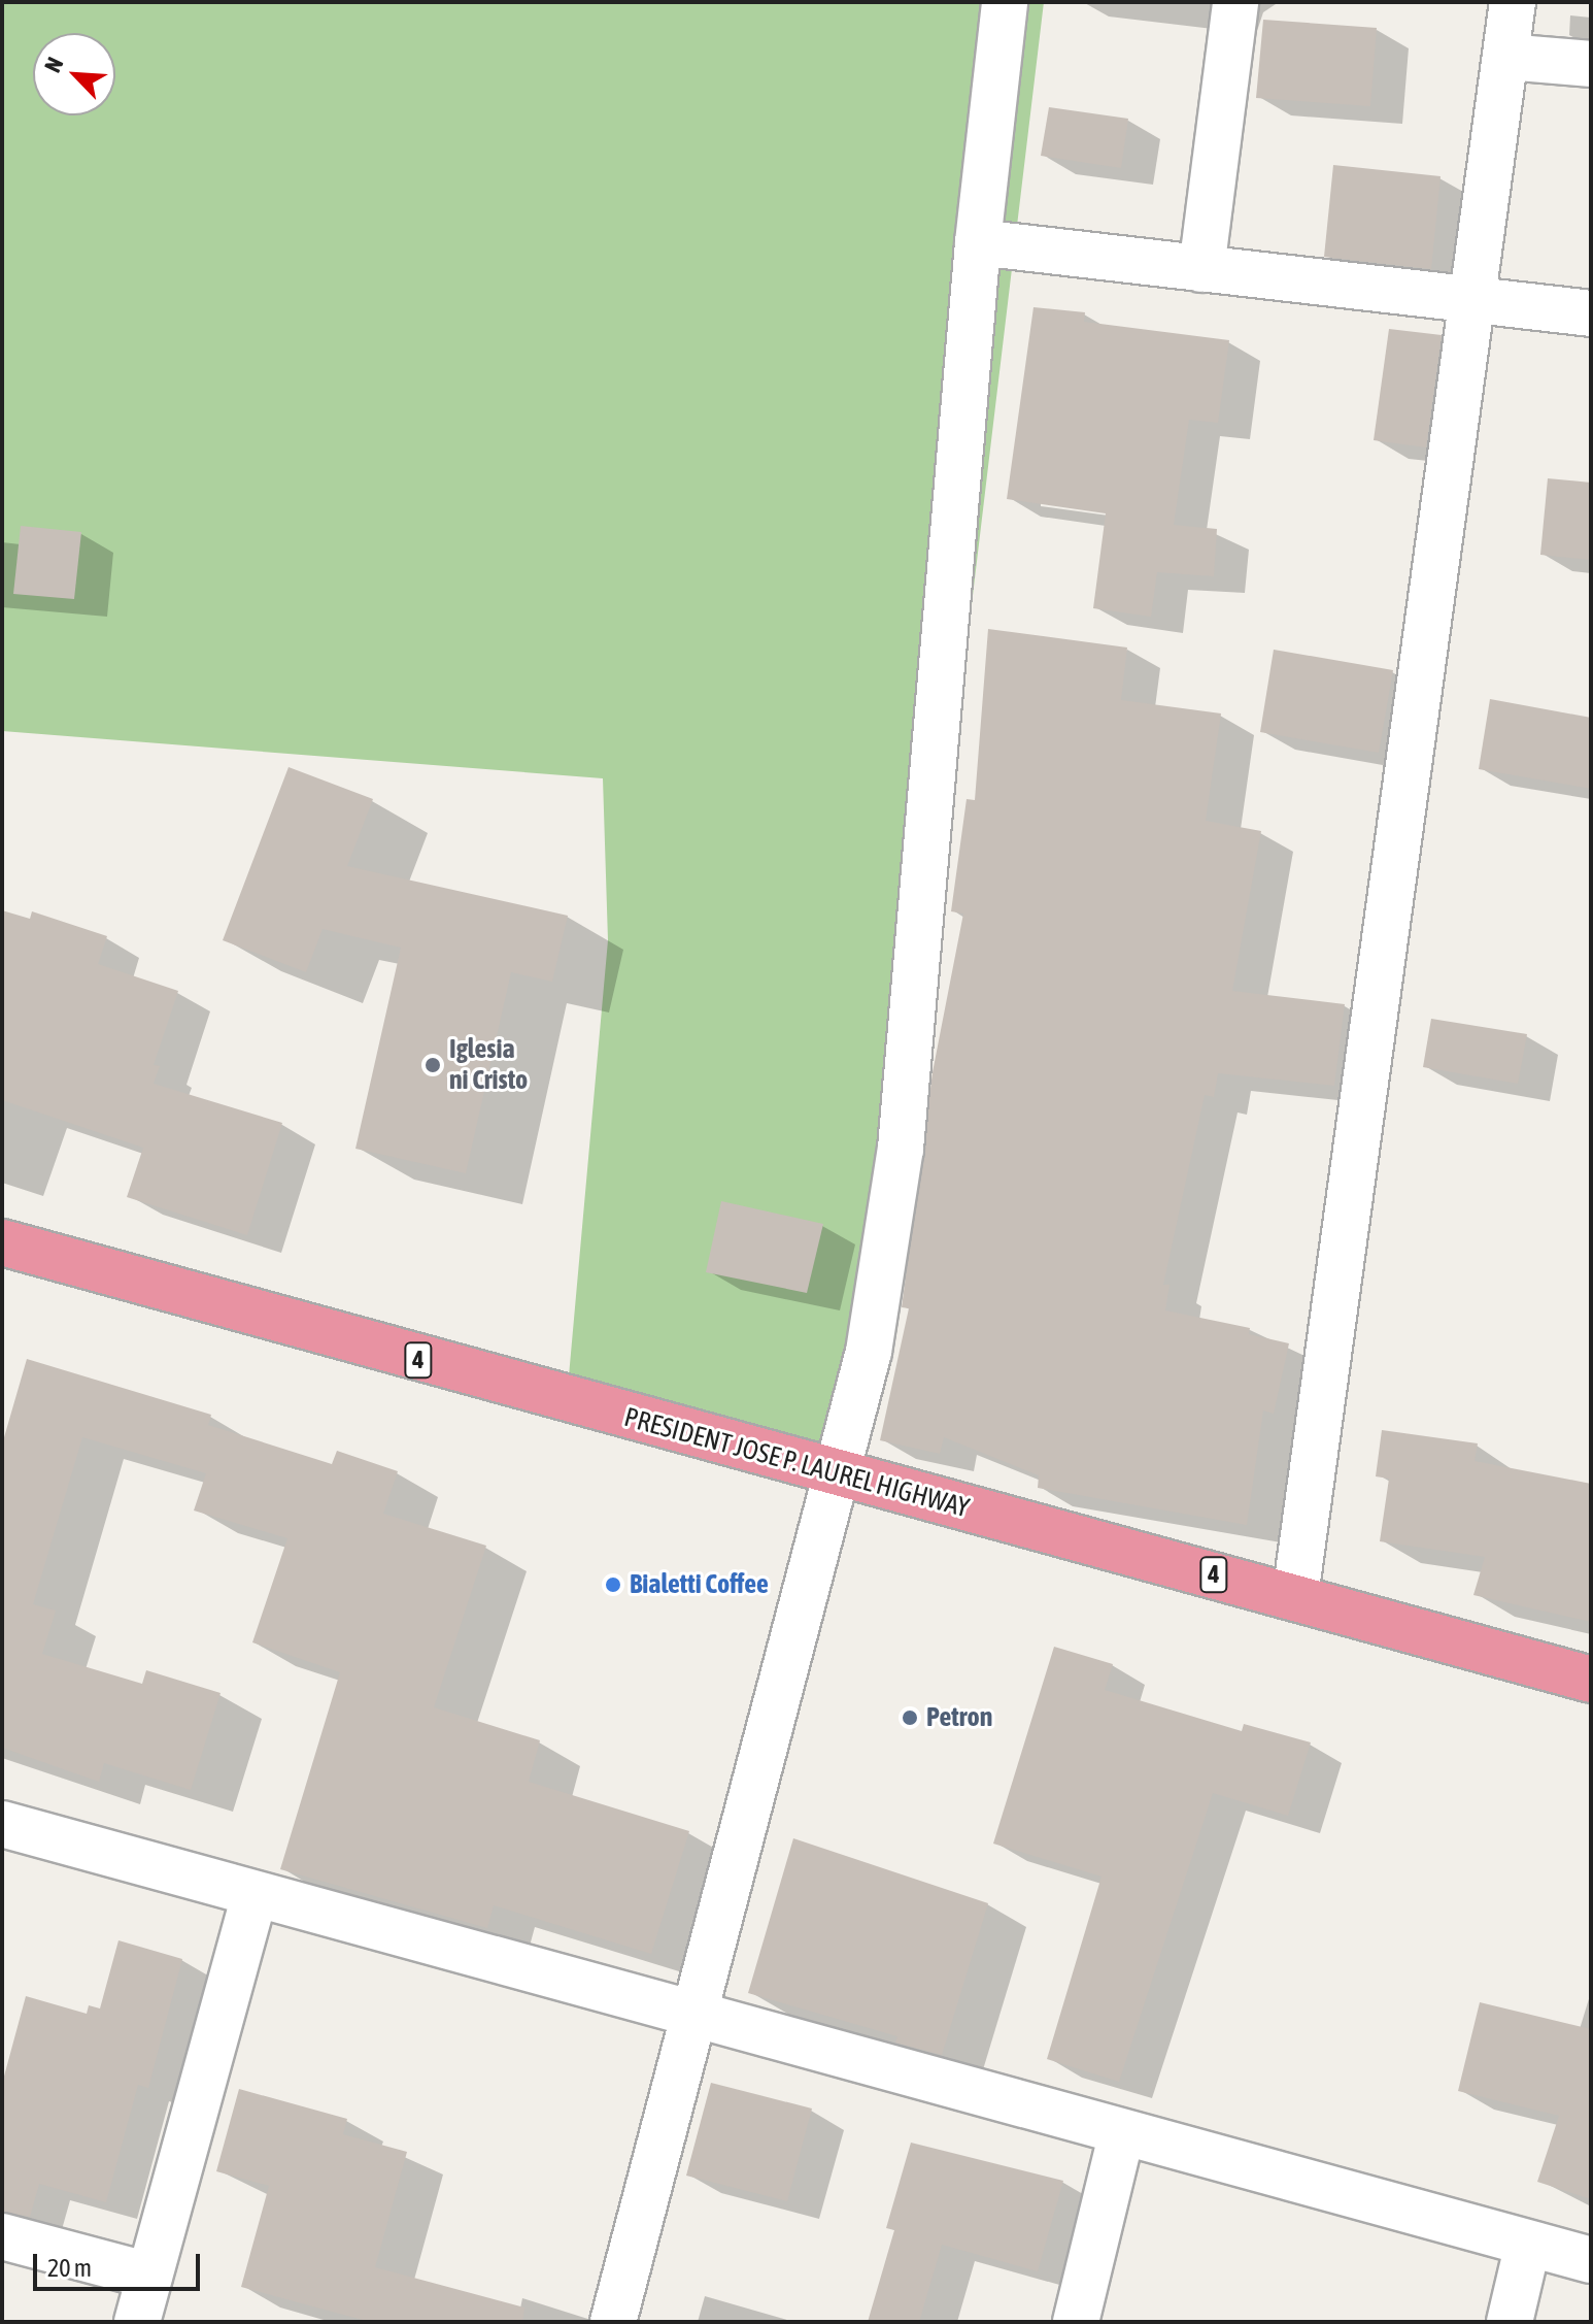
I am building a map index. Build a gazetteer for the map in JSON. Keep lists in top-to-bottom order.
{
  "streets": {
    "highway": ["4", "PRESIDENT JOSE P. LAUREL HIGHWAY"]
  },
  "places": ["Iglesia ni Cristo", "Bialetti Coffee", "Petron"],
  "scale_bar": "20 m",
  "north": "top left"
}
